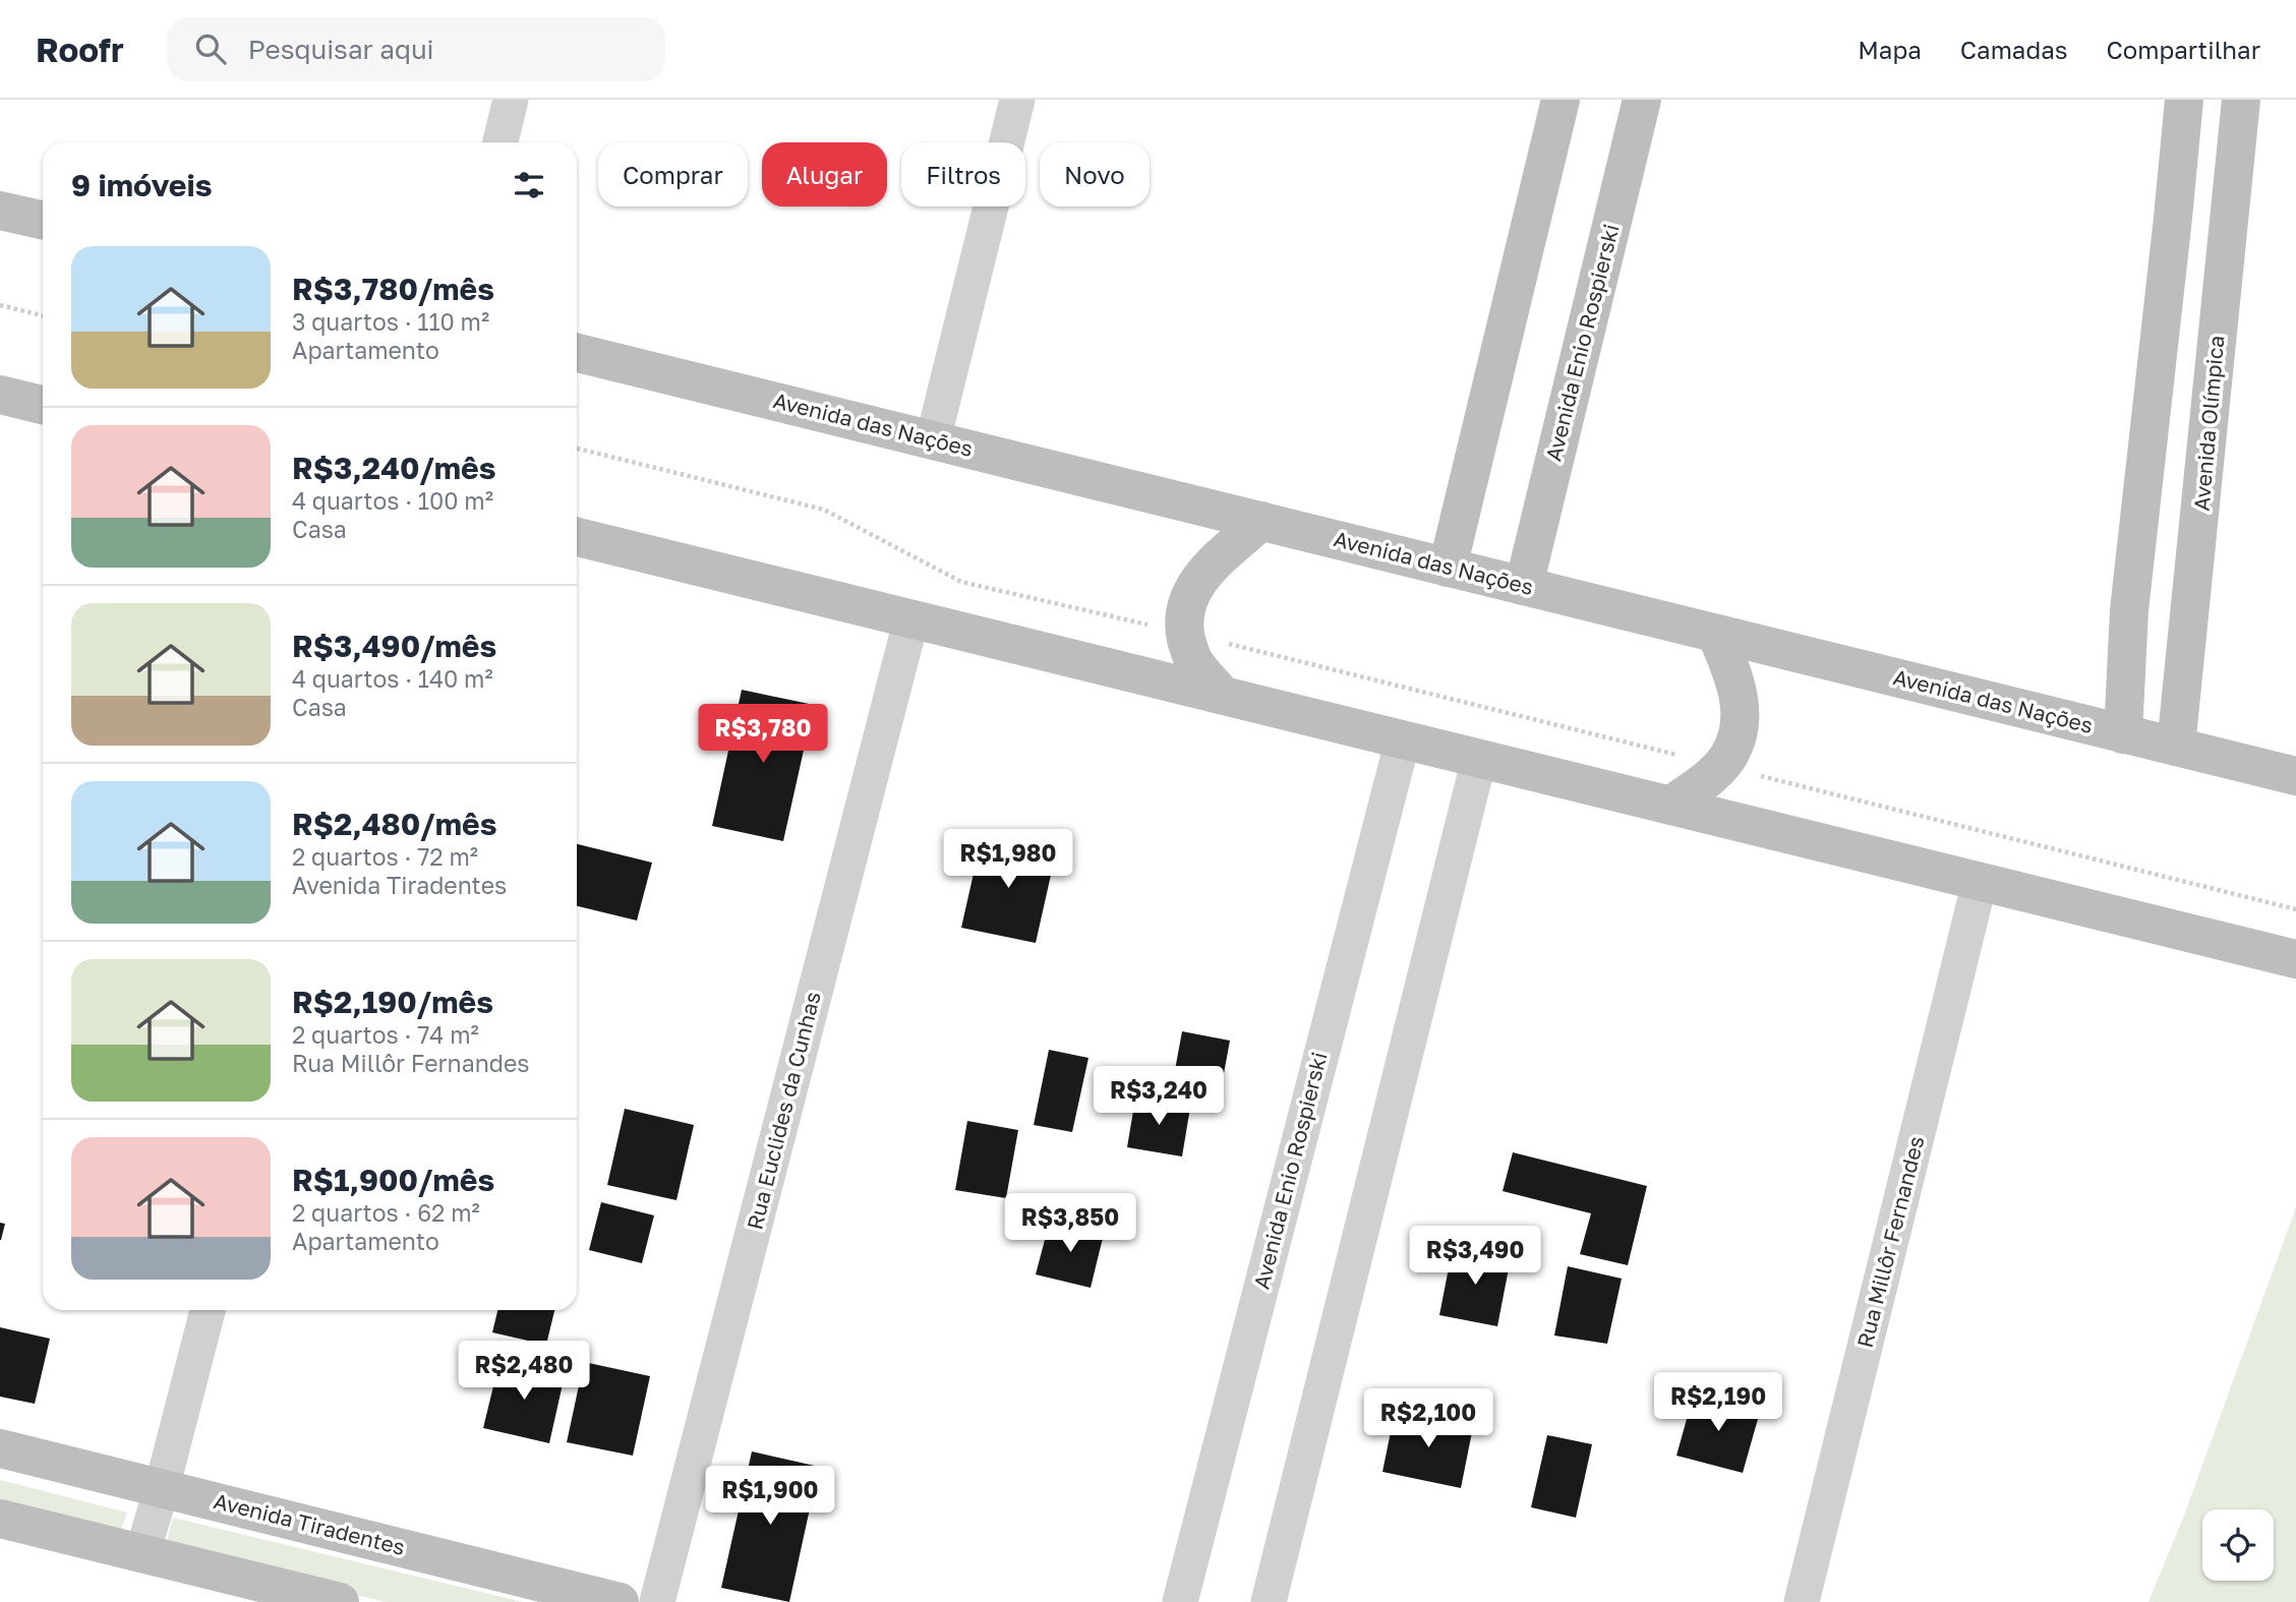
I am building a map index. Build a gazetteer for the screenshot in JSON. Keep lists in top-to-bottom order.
{
  "streets": {
    "main road": [
      "Avenida Enio Rospierski",
      "Avenida Olímpica",
      "Avenida das Nações",
      "Avenida Tiradentes"
    ],
    "street": ["Rua Euclides da Cunhas", "Rua Millôr Fernandes"]
  },
  "crossings": [
    ["Avenida Enio Rospierski", "Avenida das Nações"],
    ["Avenida Olímpica", "Avenida das Nações"]
  ],
  "page": {
    "header": "Roofr",
    "search": "Pesquisar aqui",
    "nav": ["Mapa", "Camadas", "Compartilhar"],
    "chip": [
      "Comprar",
      "Alugar",
      "Filtros",
      "Novo"
    ],
    "heading": "9 imóveis",
    "list": [
      {
        "name": "R$3,780/mês",
        "note": "3 quartos · 110 m² · Apartamento"
      },
      {
        "name": "R$3,240/mês",
        "note": "4 quartos · 100 m² · Casa"
      },
      {
        "name": "R$3,490/mês",
        "note": "4 quartos · 140 m² · Casa"
      },
      {
        "name": "R$2,480/mês",
        "note": "2 quartos · 72 m² · Avenida Tiradentes"
      },
      {
        "name": "R$2,190/mês",
        "note": "2 quartos · 74 m² · Rua Millôr Fernandes"
      },
      {
        "name": "R$1,900/mês",
        "note": "2 quartos · 62 m² · Apartamento"
      }
    ],
    "price": [
      "R$3,780",
      "R$1,980",
      "R$3,240",
      "R$3,850",
      "R$3,490",
      "R$2,480",
      "R$2,190",
      "R$2,100",
      "R$1,900"
    ]
  }
}
